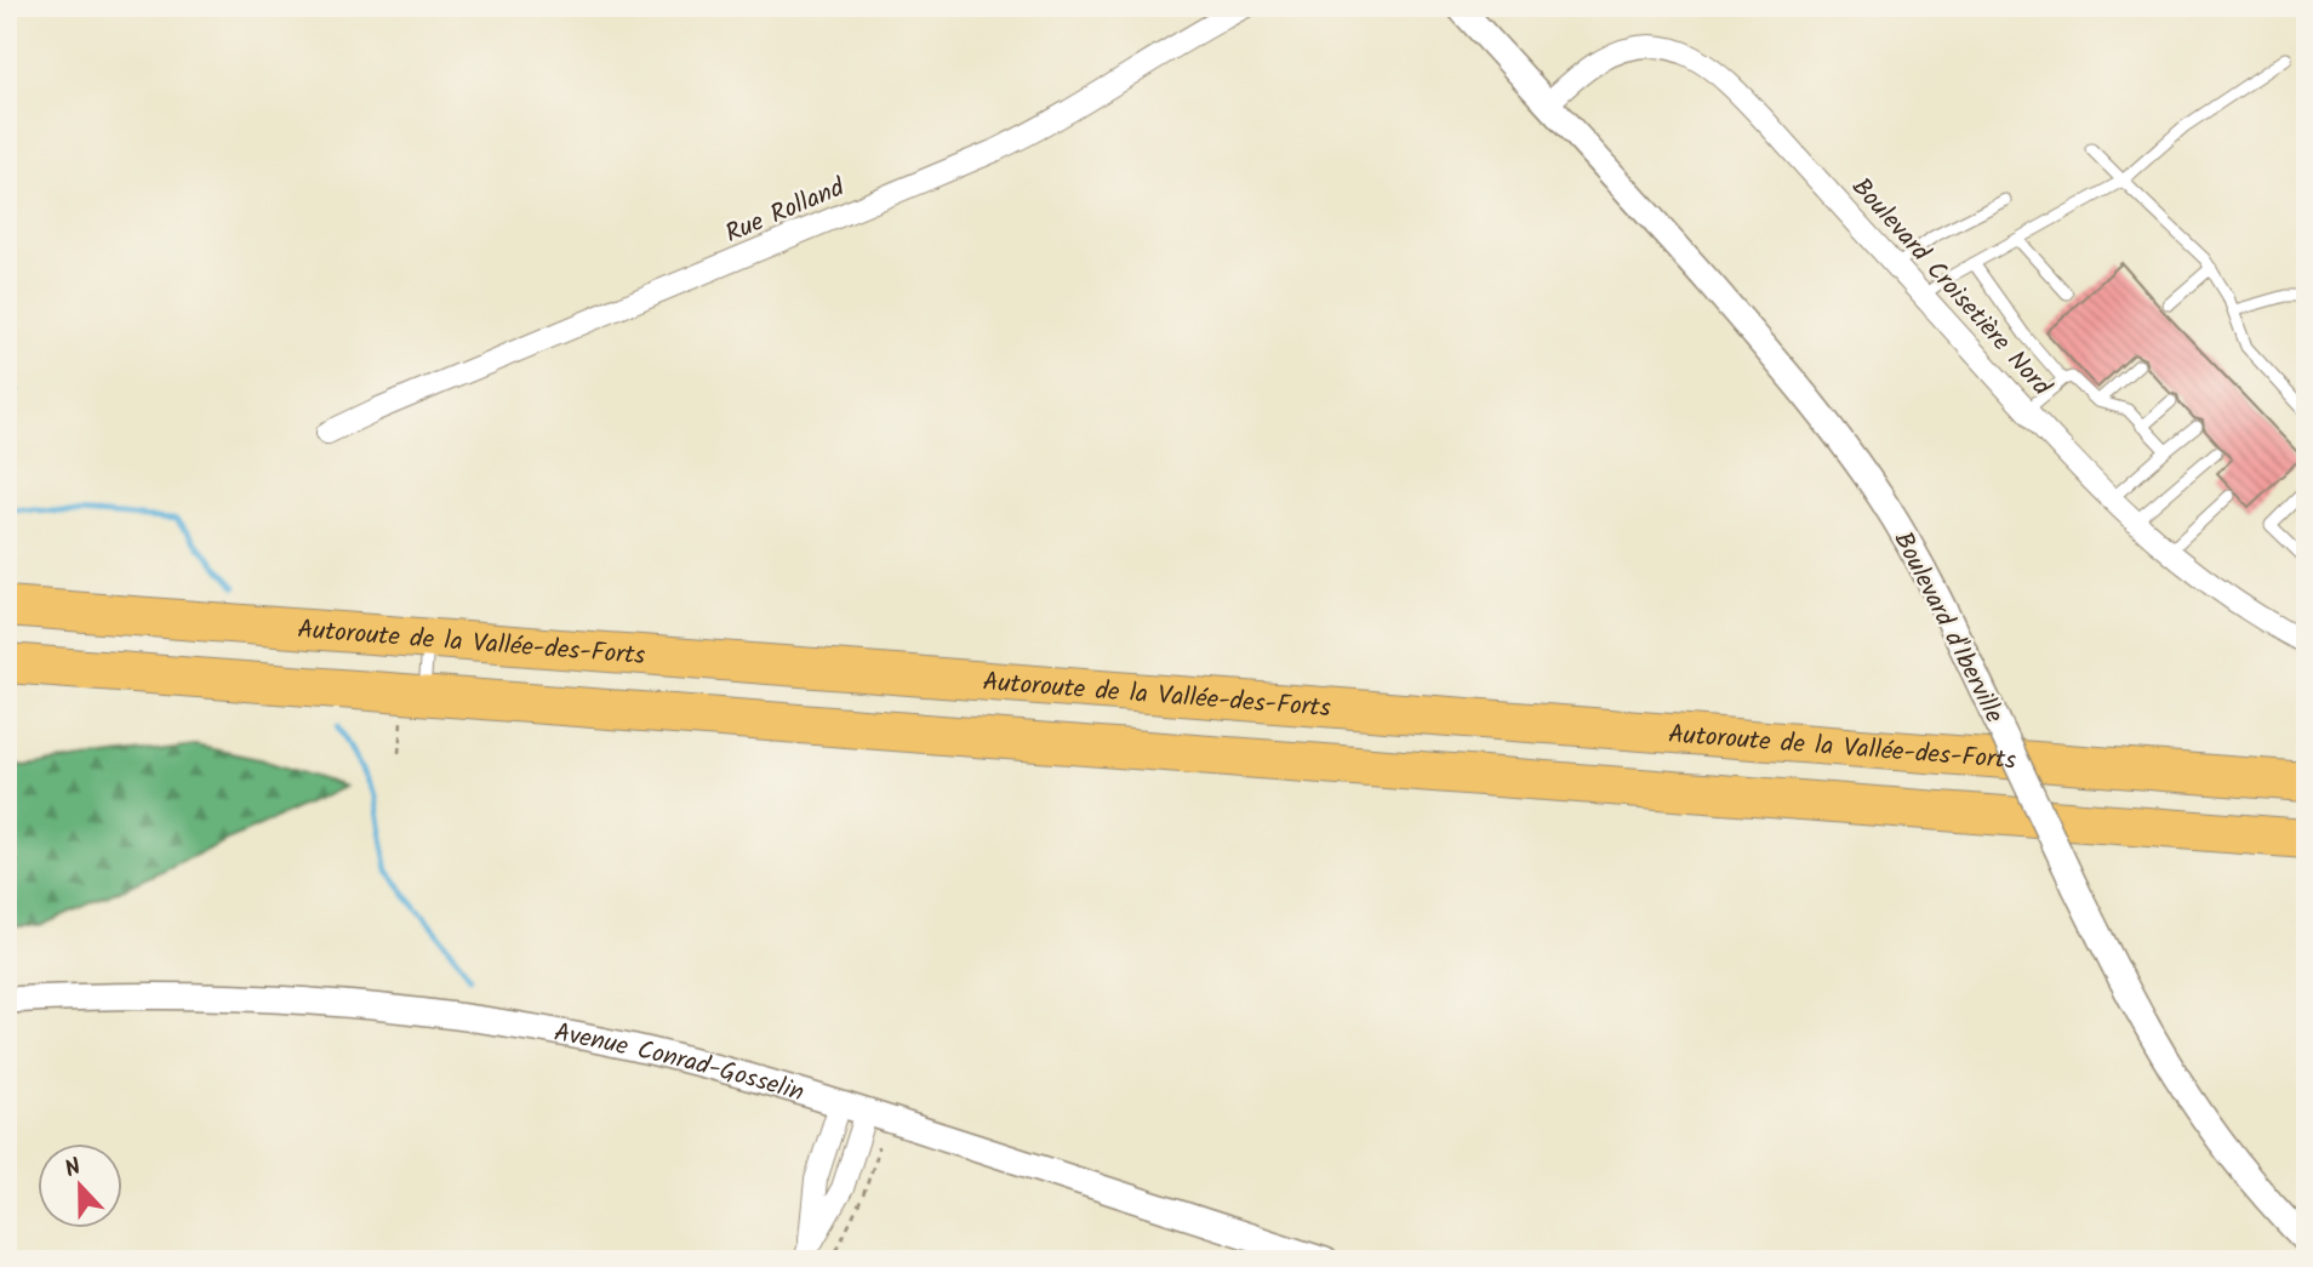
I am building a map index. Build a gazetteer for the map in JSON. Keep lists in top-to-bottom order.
{
  "streets": {
    "highway": ["Autoroute de la Vallée-des-Forts"],
    "street": [
      "Rue Rolland",
      "Boulevard Croisetière Nord",
      "Boulevard d'Iberville",
      "Avenue Conrad-Gosselin"
    ]
  },
  "crossings": [
    ["Boulevard Croisetière Nord", "Boulevard d'Iberville"]
  ],
  "north": "top"
}
